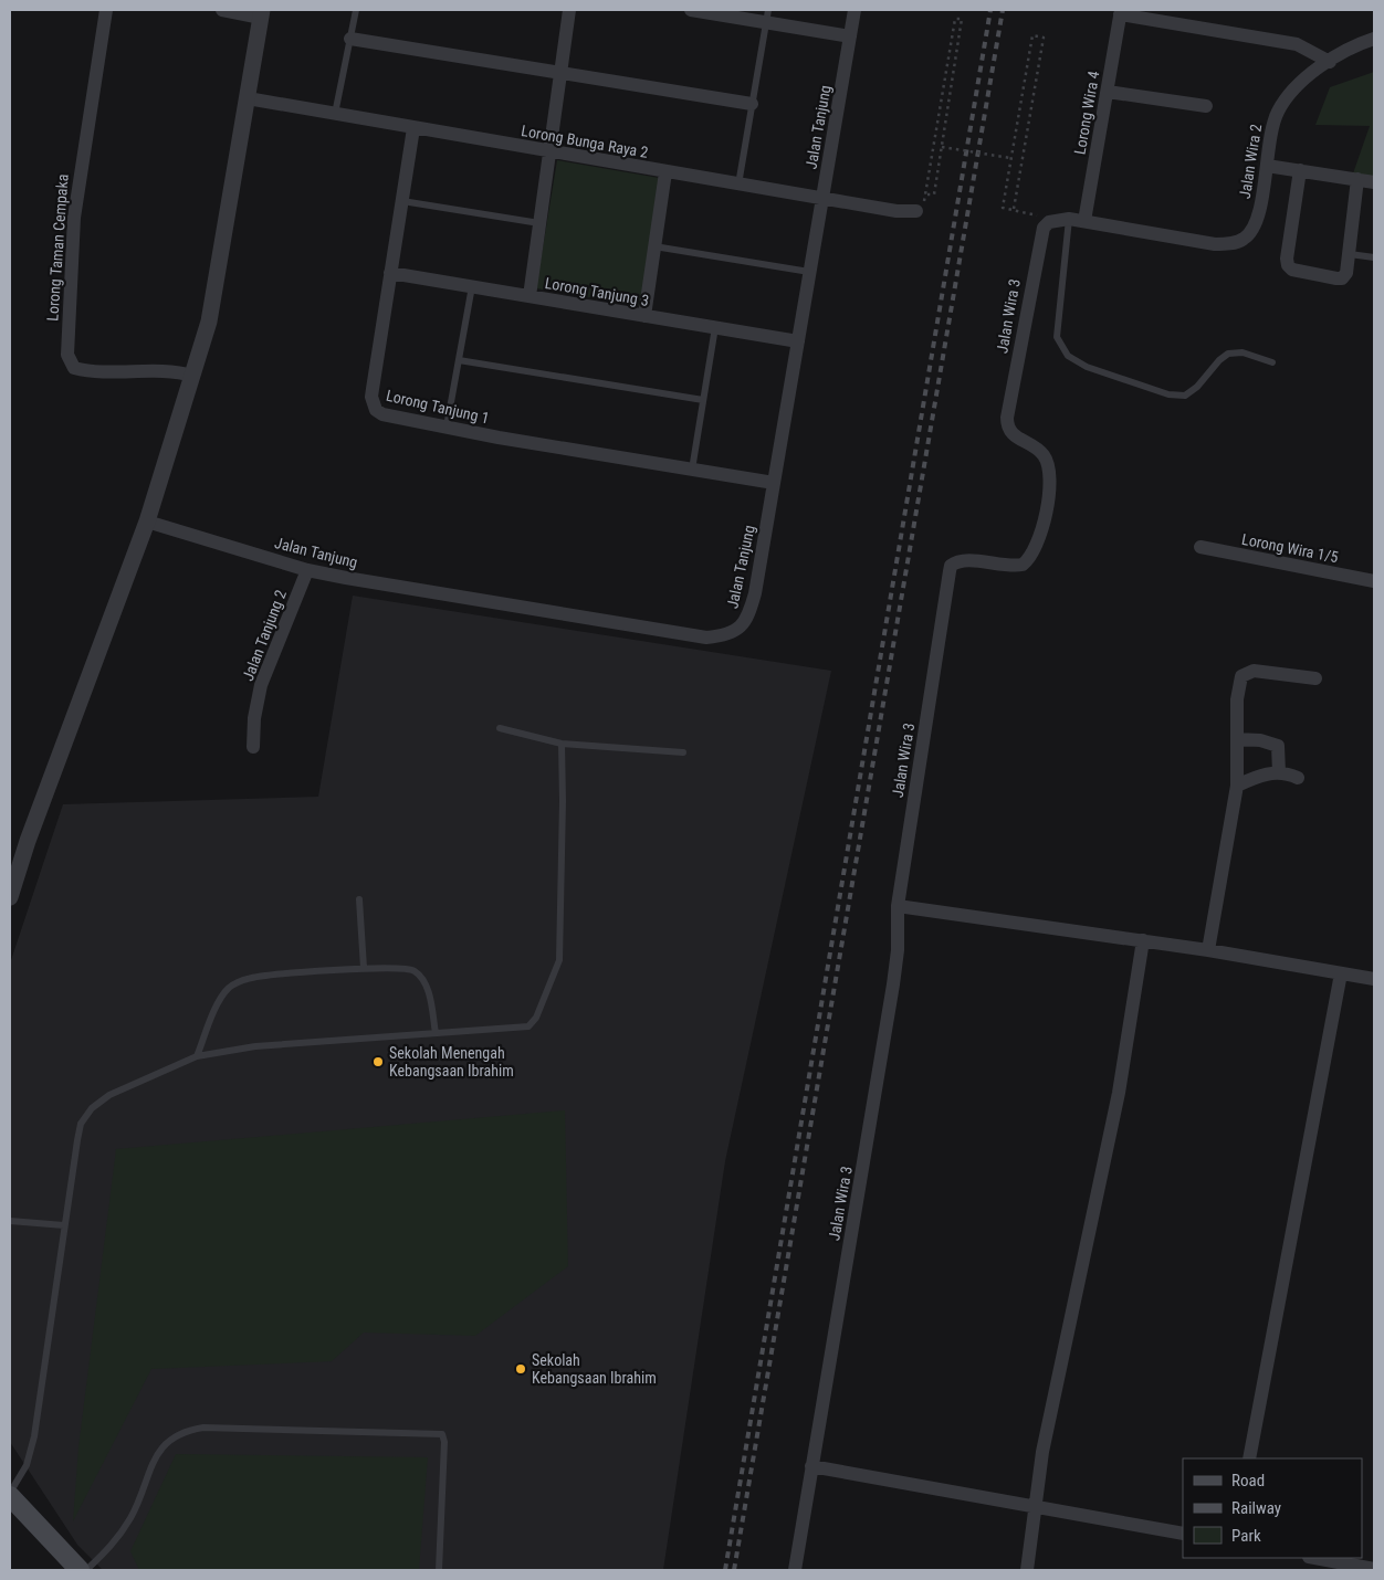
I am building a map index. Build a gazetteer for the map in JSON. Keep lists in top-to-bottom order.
{
  "streets": {
    "street": [
      "Lorong Wira 4",
      "Jalan Tanjung",
      "Lorong Bunga Raya 2",
      "Jalan Wira 2",
      "Lorong Taman Cempaka",
      "Lorong Tanjung 3",
      "Jalan Wira 3",
      "Lorong Tanjung 1",
      "Lorong Wira 1/5",
      "Jalan Tanjung 2"
    ]
  },
  "crossings": [
    ["Lorong Wira 4", "Jalan Wira 3"],
    ["Jalan Tanjung", "Lorong Bunga Raya 2"],
    ["Jalan Tanjung", "Lorong Tanjung 3"],
    ["Jalan Tanjung", "Lorong Tanjung 1"],
    ["Jalan Tanjung", "Jalan Tanjung 2"],
    ["Lorong Bunga Raya 2", "Lorong Tanjung 1"],
    ["Jalan Wira 2", "Jalan Wira 3"],
    ["Lorong Tanjung 3", "Lorong Tanjung 1"]
  ],
  "places": ["Sekolah Menengah Kebangsaan Ibrahim", "Sekolah Kebangsaan Ibrahim"],
  "legend": ["Road", "Railway", "Park"]
}
